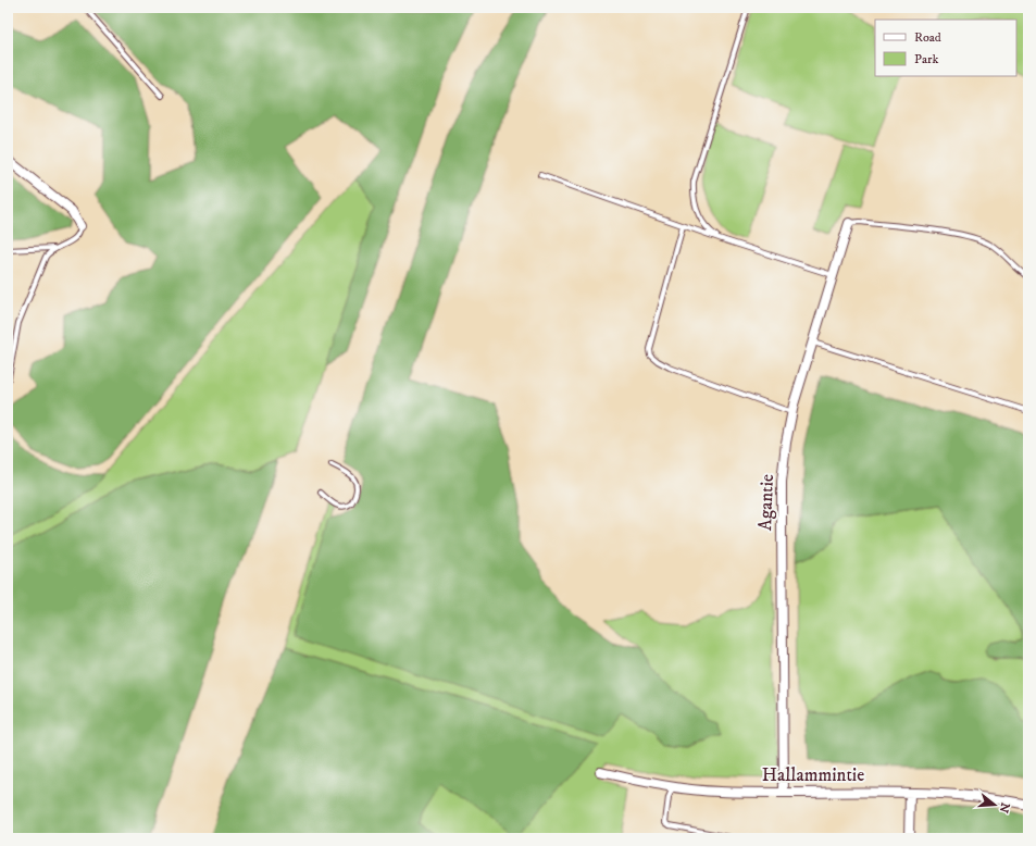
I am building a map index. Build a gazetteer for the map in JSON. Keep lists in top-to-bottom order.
{
  "streets": {
    "street": ["Agantie", "Hallammintie"]
  },
  "crossings": [
    ["Agantie", "Hallammintie"]
  ],
  "legend": ["Road", "Park"],
  "north": "right"
}
